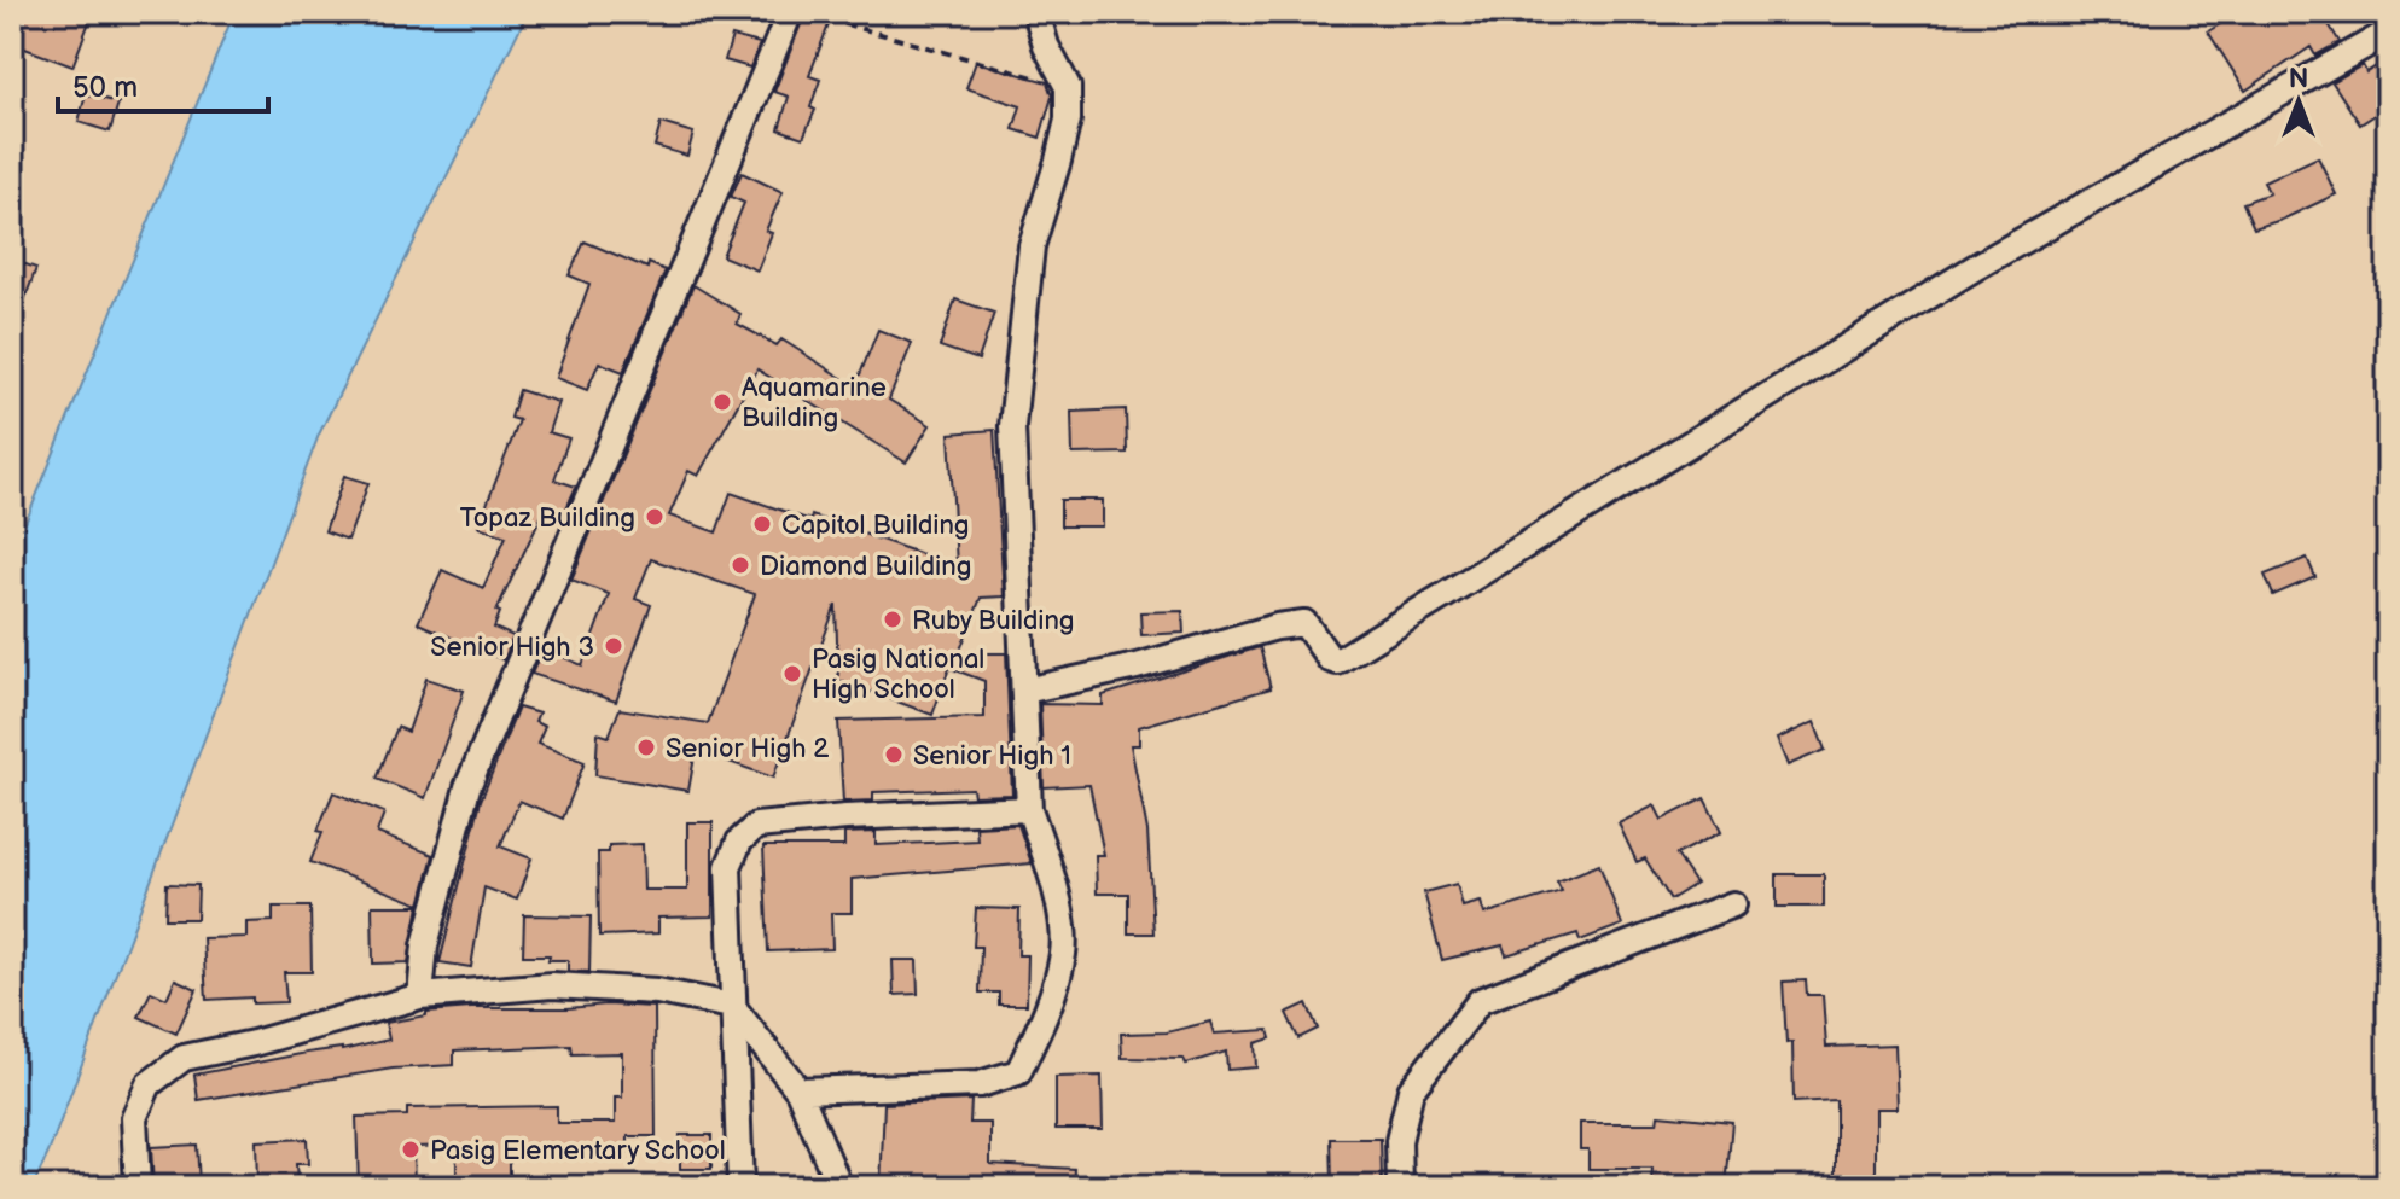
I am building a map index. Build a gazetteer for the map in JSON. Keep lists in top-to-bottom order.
{
  "places": [
    "Aquamarine Building",
    "Topaz Building",
    "Capitol Building",
    "Diamond Building",
    "Ruby Building",
    "Senior High 3",
    "Pasig National High School",
    "Senior High 2",
    "Senior High 1",
    "Pasig Elementary School"
  ],
  "scale_bar": "50 m",
  "north": "top"
}
